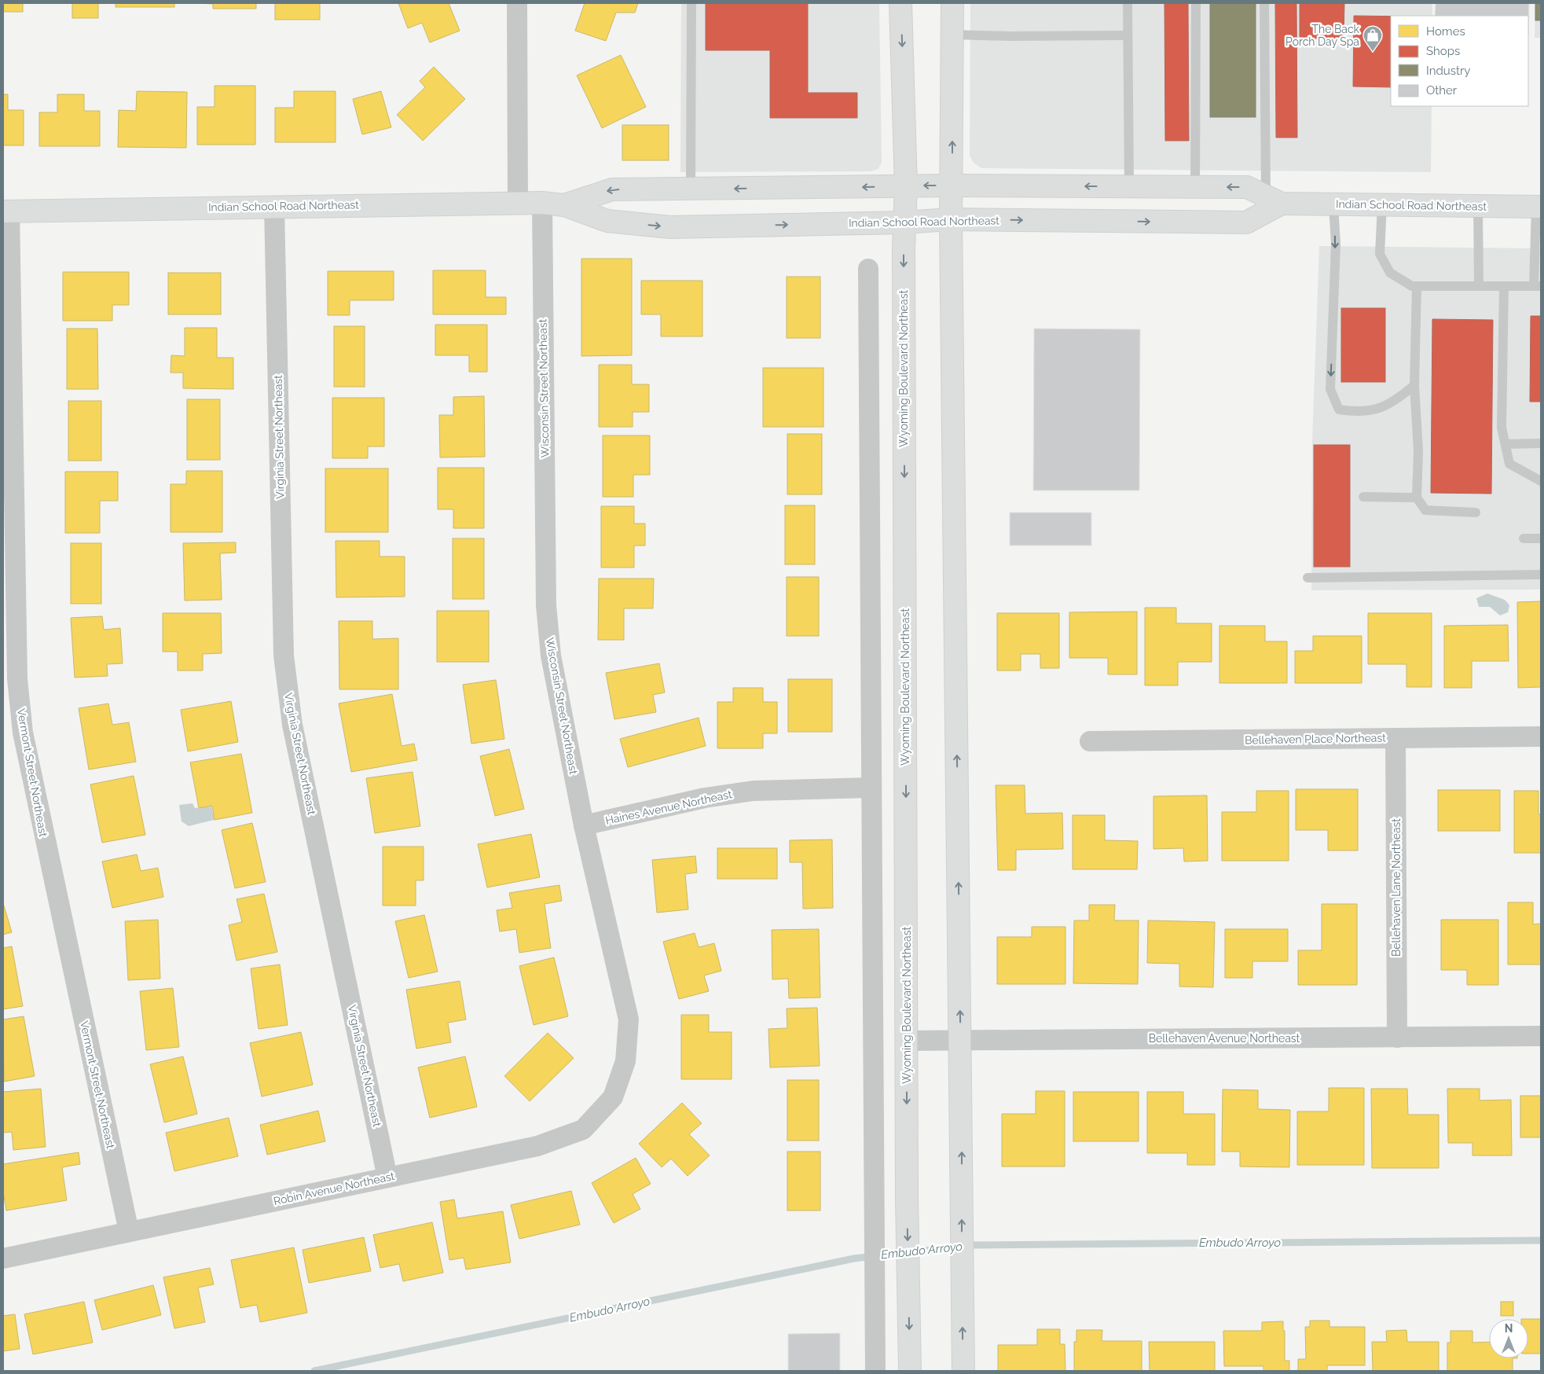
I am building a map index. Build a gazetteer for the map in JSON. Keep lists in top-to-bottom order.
{
  "streets": {
    "main road": ["Indian School Road Northeast", "Wyoming Boulevard Northeast"],
    "street": [
      "Wisconsin Street Northeast",
      "Virginia Street Northeast",
      "Bellehaven Place Northeast",
      "Vermont Street Northeast",
      "Haines Avenue Northeast",
      "Bellehaven Lane Northeast",
      "Bellehaven Avenue Northeast",
      "Robin Avenue Northeast"
    ]
  },
  "crossings": [
    ["Indian School Road Northeast", "Wyoming Boulevard Northeast"],
    ["Indian School Road Northeast", "Wisconsin Street Northeast"],
    ["Indian School Road Northeast", "Virginia Street Northeast"],
    ["Indian School Road Northeast", "Vermont Street Northeast"],
    ["Wyoming Boulevard Northeast", "Bellehaven Avenue Northeast"],
    ["Wisconsin Street Northeast", "Haines Avenue Northeast"],
    ["Wisconsin Street Northeast", "Robin Avenue Northeast"],
    ["Virginia Street Northeast", "Robin Avenue Northeast"],
    ["Bellehaven Place Northeast", "Bellehaven Lane Northeast"],
    ["Vermont Street Northeast", "Robin Avenue Northeast"],
    ["Bellehaven Lane Northeast", "Bellehaven Avenue Northeast"]
  ],
  "water": ["Embudo Arroyo"],
  "places": {
    "shop": ["The Back Porch Day Spa"]
  },
  "legend": [
    "Homes",
    "Shops",
    "Industry",
    "Other"
  ],
  "north": "top"
}
